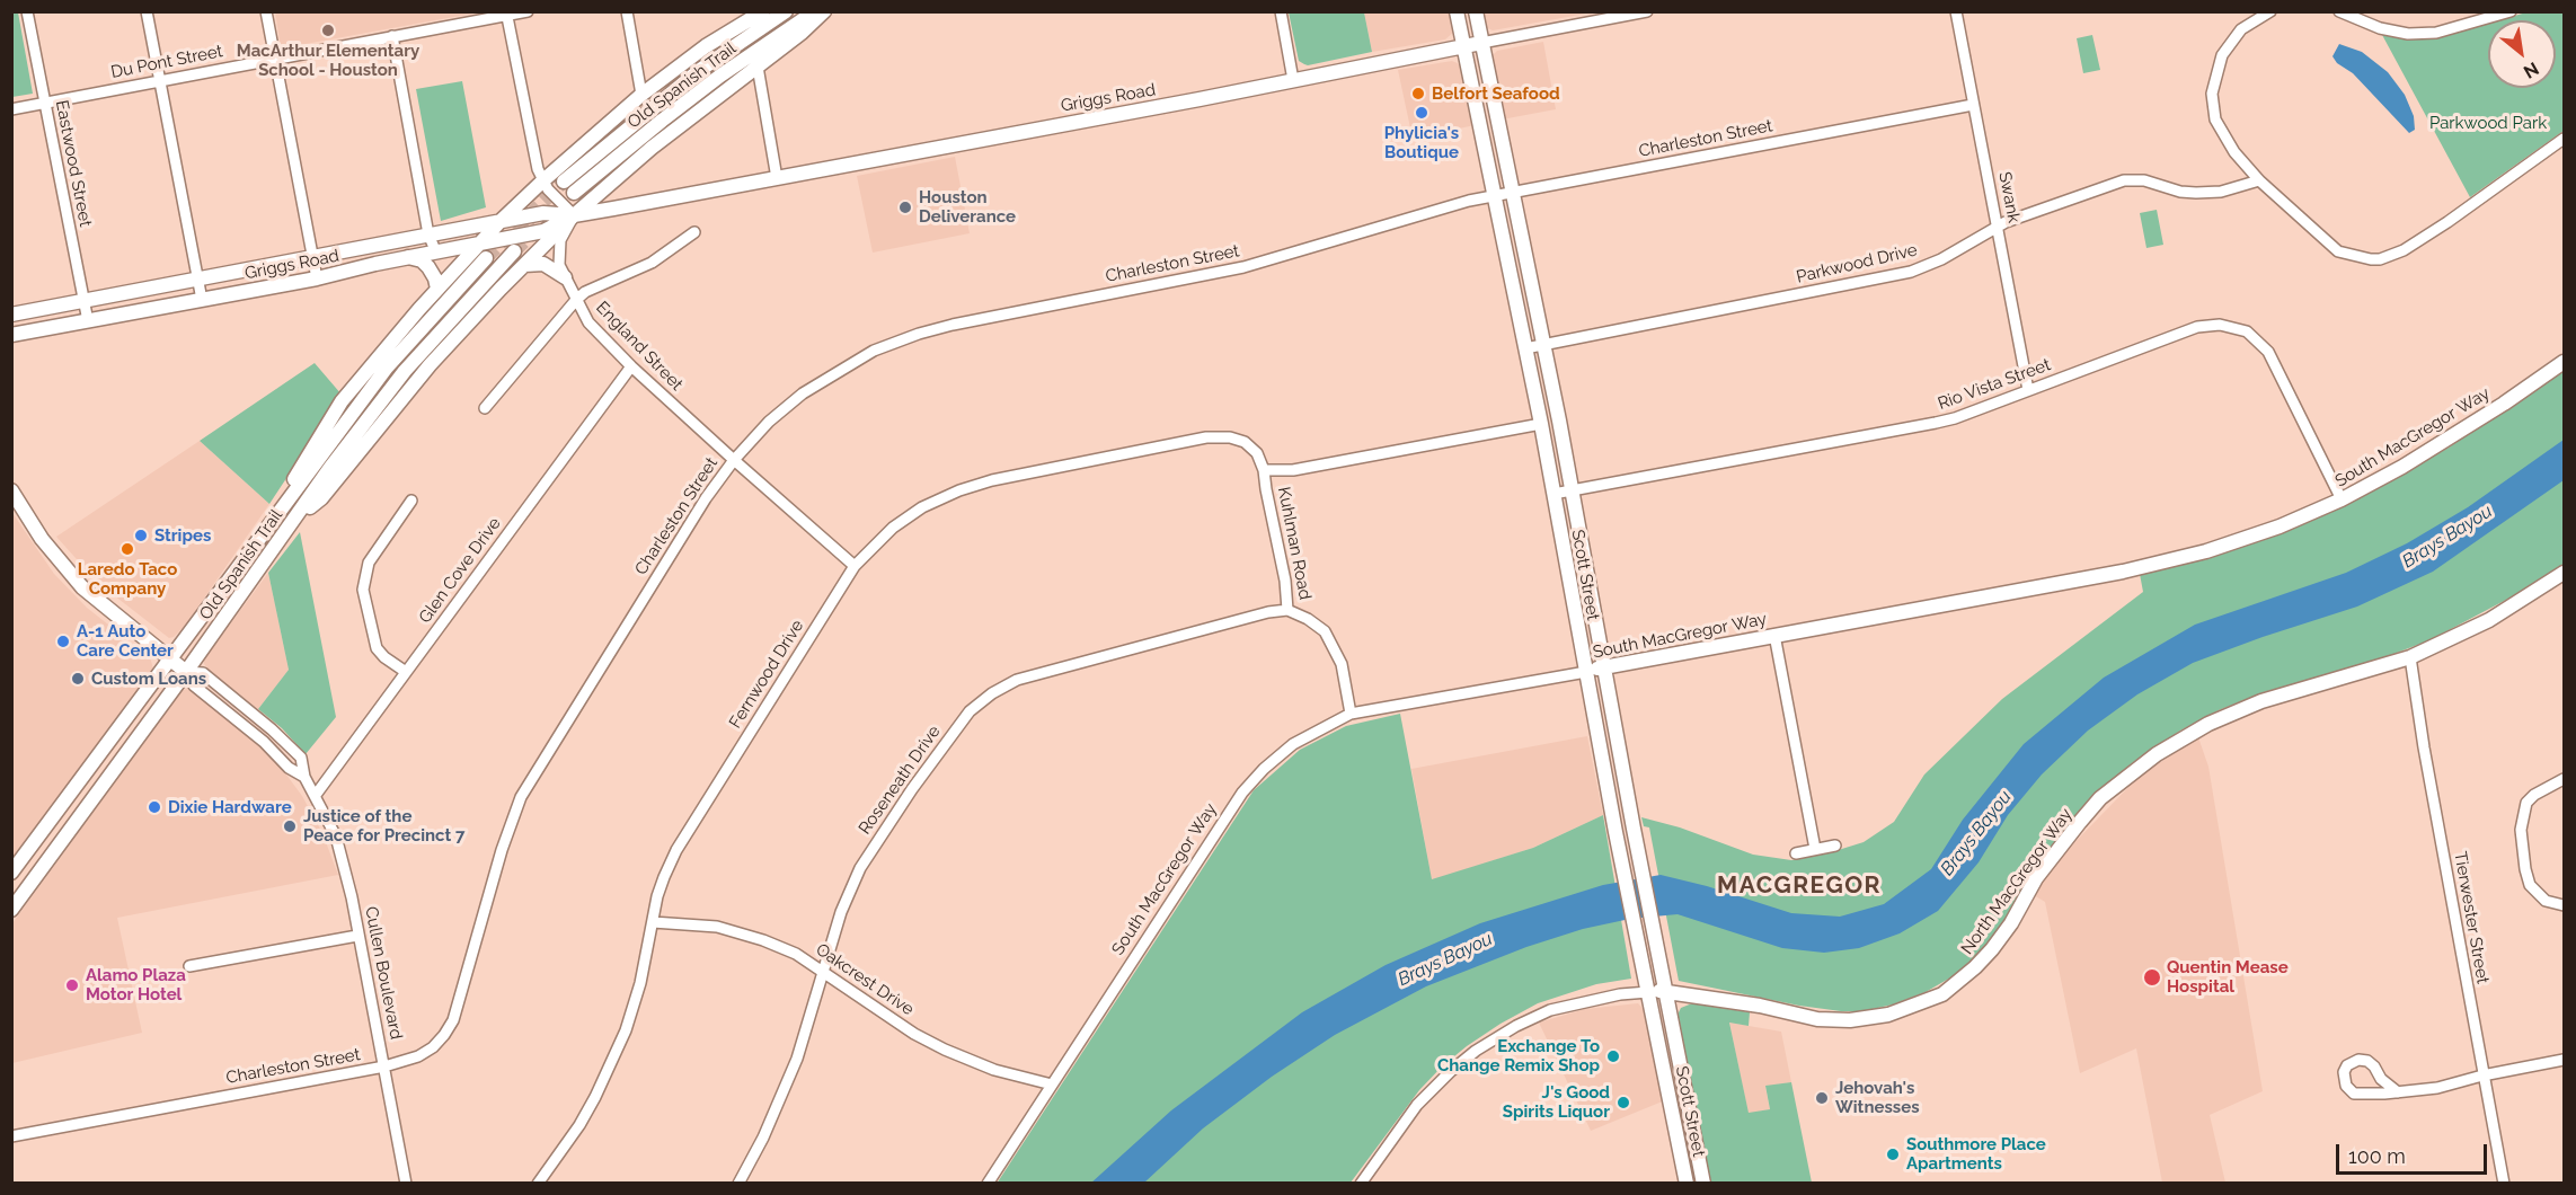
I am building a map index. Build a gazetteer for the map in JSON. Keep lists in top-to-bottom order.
{
  "streets": {
    "main road": [
      "Old Spanish Trail",
      "Griggs Road",
      "South MacGregor Way",
      "Scott Street",
      "North MacGregor Way",
      "Cullen Boulevard"
    ],
    "street": [
      "Du Pont Street",
      "Charleston Street",
      "Eastwood Street",
      "Swank",
      "Parkwood Drive",
      "England Street",
      "Rio Vista Street",
      "Kuhlman Road",
      "Glen Cove Drive",
      "Fernwood Drive",
      "Roseneath Drive",
      "Tierwester Street",
      "Oakcrest Drive"
    ]
  },
  "crossings": [
    ["Du Pont Street", "Eastwood Street"],
    ["Old Spanish Trail", "Cullen Boulevard"],
    ["Griggs Road", "Eastwood Street"],
    ["Griggs Road", "England Street"],
    ["Griggs Road", "Scott Street"],
    ["Charleston Street", "Swank"],
    ["Charleston Street", "England Street"],
    ["Charleston Street", "Scott Street"],
    ["Charleston Street", "Cullen Boulevard"],
    ["Swank", "Parkwood Drive"],
    ["Swank", "Rio Vista Street"],
    ["Parkwood Drive", "Scott Street"],
    ["England Street", "Glen Cove Drive"],
    ["England Street", "Fernwood Drive"],
    ["Rio Vista Street", "South MacGregor Way"],
    ["Rio Vista Street", "Scott Street"],
    ["South MacGregor Way", "Kuhlman Road"],
    ["South MacGregor Way", "Scott Street"],
    ["South MacGregor Way", "Oakcrest Drive"],
    ["Kuhlman Road", "Fernwood Drive"],
    ["Kuhlman Road", "Roseneath Drive"],
    ["Glen Cove Drive", "Cullen Boulevard"],
    ["Scott Street", "North MacGregor Way"],
    ["Fernwood Drive", "Oakcrest Drive"],
    ["Roseneath Drive", "Oakcrest Drive"],
    ["North MacGregor Way", "Tierwester Street"]
  ],
  "districts": ["MACGREGOR"],
  "water": ["Brays Bayou"],
  "parks": ["Parkwood Park"],
  "places": [
    "MacArthur Elementary School - Houston",
    "Belfort Seafood",
    "Phylicia's Boutique",
    "Houston Deliverance",
    "Stripes",
    "Laredo Taco Company",
    "A-1 Auto Care Center",
    "Custom Loans",
    "Dixie Hardware",
    "Justice of the Peace for Precinct 7",
    "Quentin Mease Hospital",
    "Alamo Plaza Motor Hotel",
    "Exchange To Change Remix Shop",
    "Jehovah's Witnesses",
    "J's Good Spirits Liquor",
    "Southmore Place Apartments"
  ],
  "scale_bar": "100 m",
  "north": "bottom right"
}
